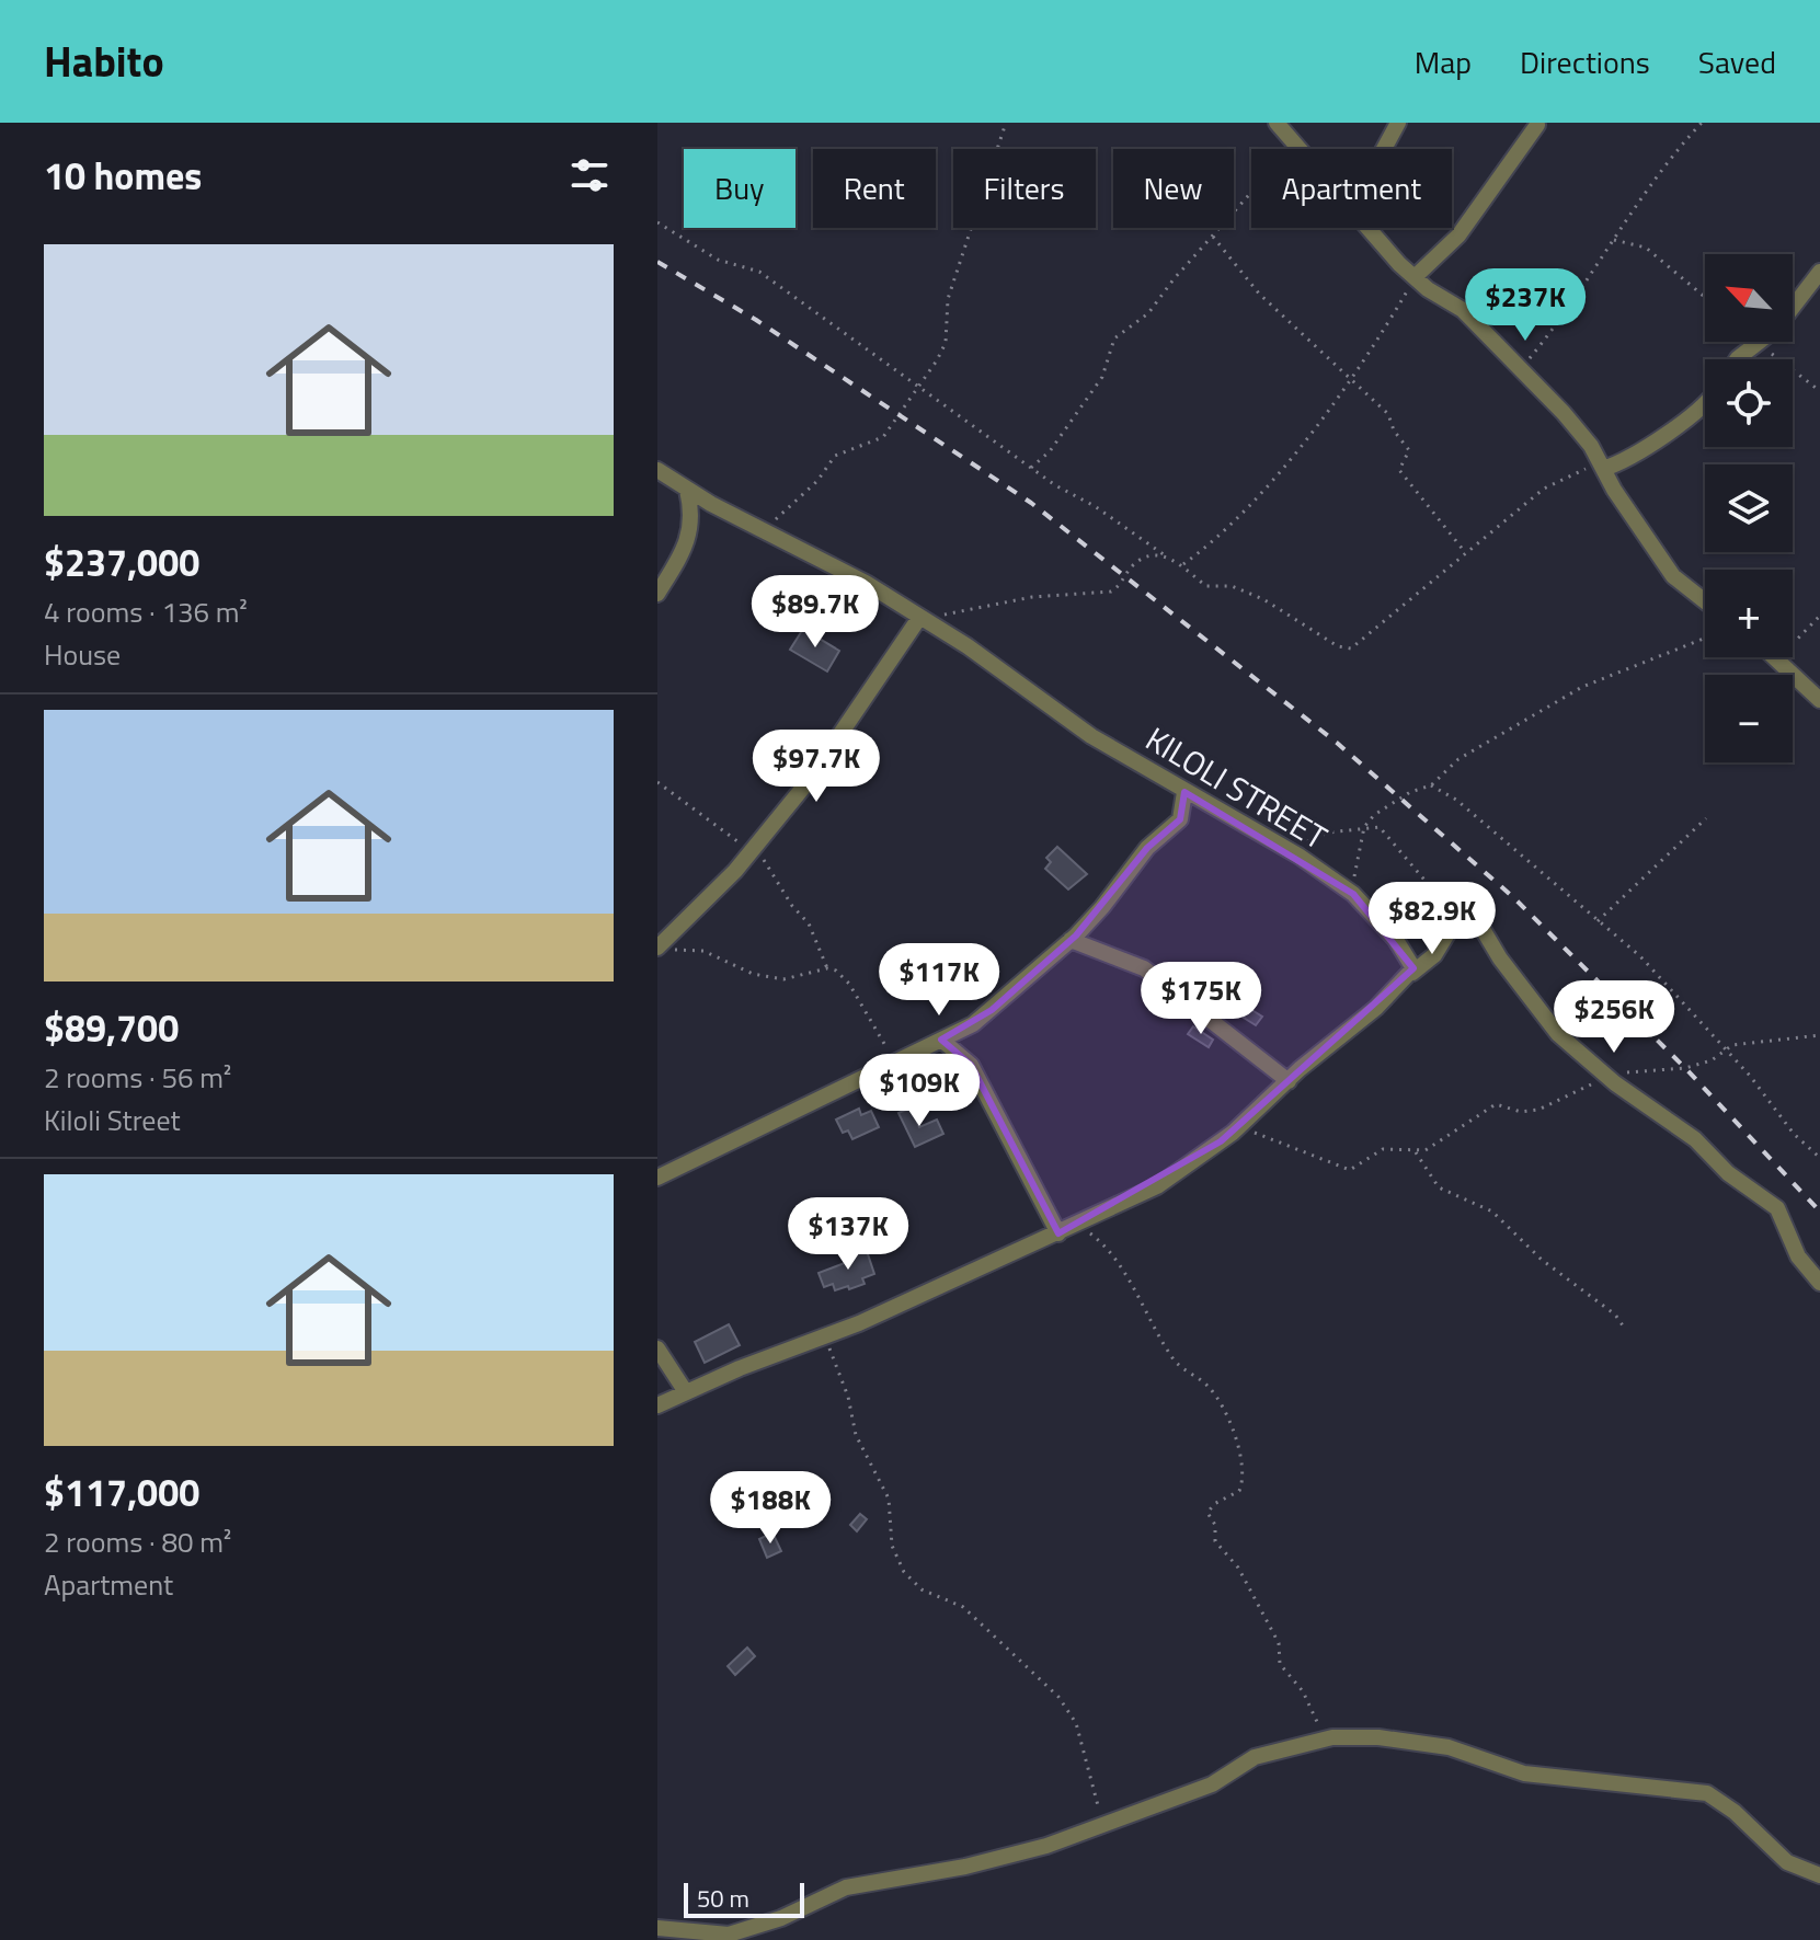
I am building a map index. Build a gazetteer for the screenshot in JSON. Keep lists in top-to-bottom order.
{
  "streets": {
    "street": ["KILOLI STREET"]
  },
  "scale_bar": "50 m",
  "north": "top left",
  "page": {
    "header": "Habito",
    "nav": ["Map", "Directions", "Saved"],
    "heading": "10 homes",
    "chip": [
      "Buy",
      "Rent",
      "Filters",
      "New",
      "Apartment"
    ],
    "list": [
      {
        "name": "$237,000",
        "note": "4 rooms · 136 m² · House"
      },
      {
        "name": "$89,700",
        "note": "2 rooms · 56 m² · Kiloli Street"
      },
      {
        "name": "$117,000",
        "note": "2 rooms · 80 m² · Apartment"
      }
    ],
    "map_buttons": ["+", "−"],
    "price": [
      "$237K",
      "$89.7K",
      "$97.7K",
      "$82.9K",
      "$117K",
      "$175K",
      "$256K",
      "$109K",
      "$137K",
      "$188K"
    ],
    "scale": "50 m"
  }
}
